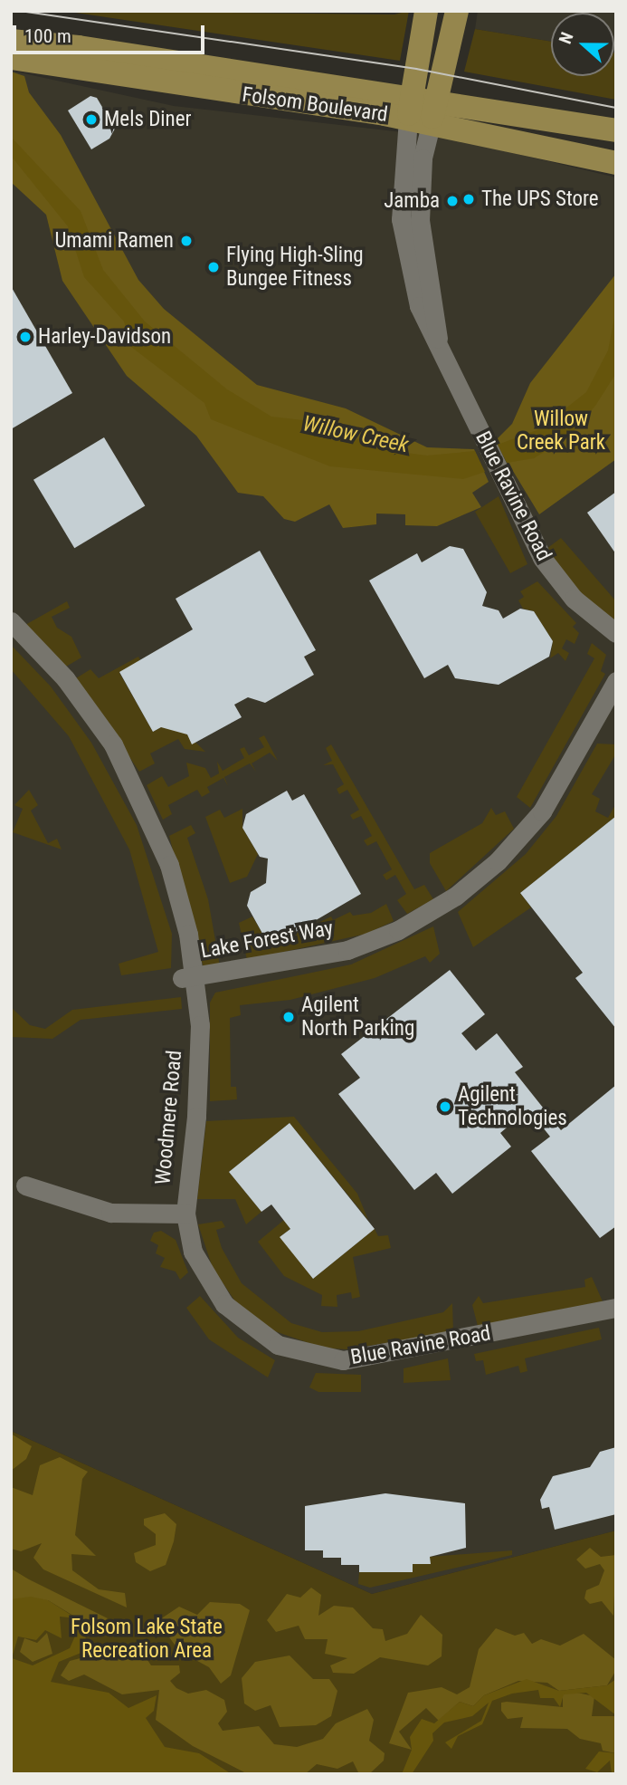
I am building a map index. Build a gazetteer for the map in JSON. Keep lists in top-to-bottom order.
{
  "streets": {
    "main road": ["Folsom Boulevard", "Blue Ravine Road"],
    "street": ["Lake Forest Way", "Woodmere Road"]
  },
  "crossings": [
    ["Folsom Boulevard", "Blue Ravine Road"],
    ["Blue Ravine Road", "Woodmere Road"],
    ["Lake Forest Way", "Woodmere Road"]
  ],
  "water": ["Willow Creek"],
  "parks": ["Willow Creek Park", "Folsom Lake State Recreation Area"],
  "places": [
    "Mels Diner",
    "The UPS Store",
    "Jamba",
    "Umami Ramen",
    "Flying High-Sling Bungee Fitness",
    "Harley-Davidson",
    "Agilent North Parking",
    "Agilent Technologies"
  ],
  "scale_bar": "100 m",
  "north": "left"
}
